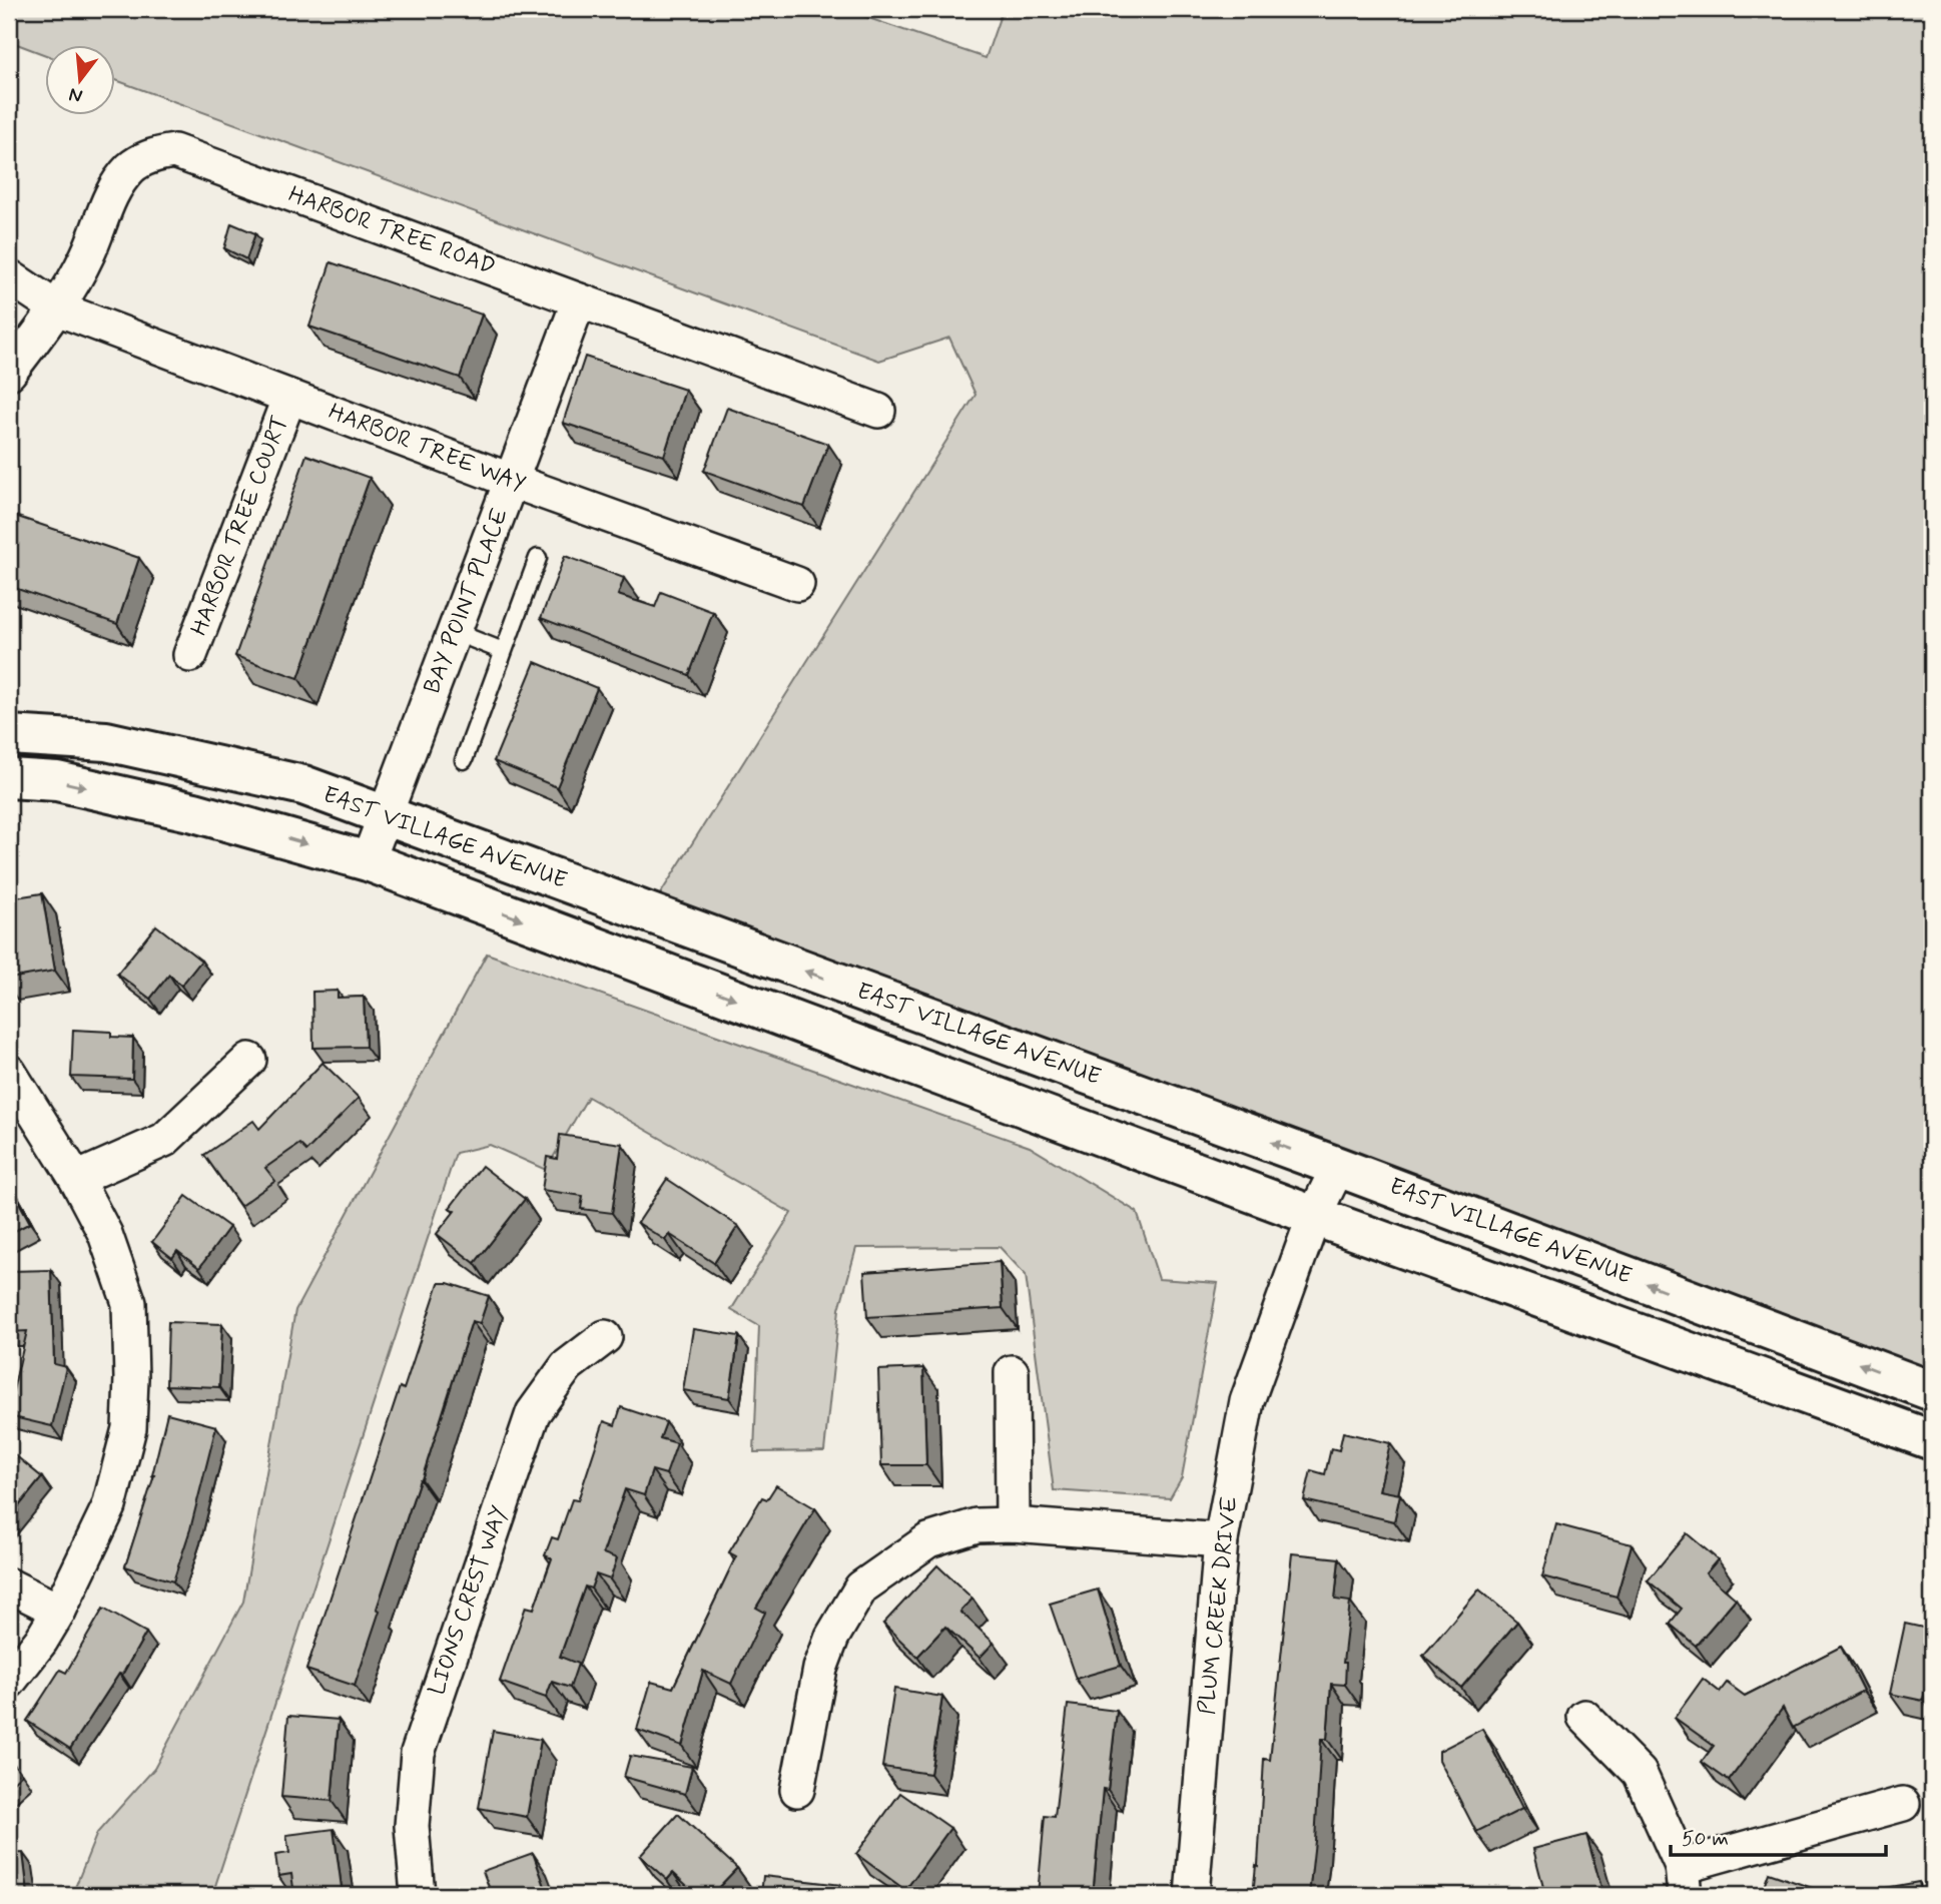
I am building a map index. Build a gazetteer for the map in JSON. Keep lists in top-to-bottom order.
{
  "streets": {
    "street": [
      "HARBOR TREE ROAD",
      "HARBOR TREE WAY",
      "HARBOR TREE COURT",
      "BAY POINT PLACE",
      "EAST VILLAGE AVENUE",
      "LIONS CREST WAY",
      "PLUM CREEK DRIVE"
    ]
  },
  "crossings": [
    ["HARBOR TREE ROAD", "HARBOR TREE WAY"],
    ["HARBOR TREE ROAD", "BAY POINT PLACE"],
    ["HARBOR TREE WAY", "HARBOR TREE COURT"],
    ["HARBOR TREE WAY", "BAY POINT PLACE"],
    ["BAY POINT PLACE", "EAST VILLAGE AVENUE"],
    ["EAST VILLAGE AVENUE", "PLUM CREEK DRIVE"]
  ],
  "scale_bar": "50 m",
  "north": "bottom"
}
